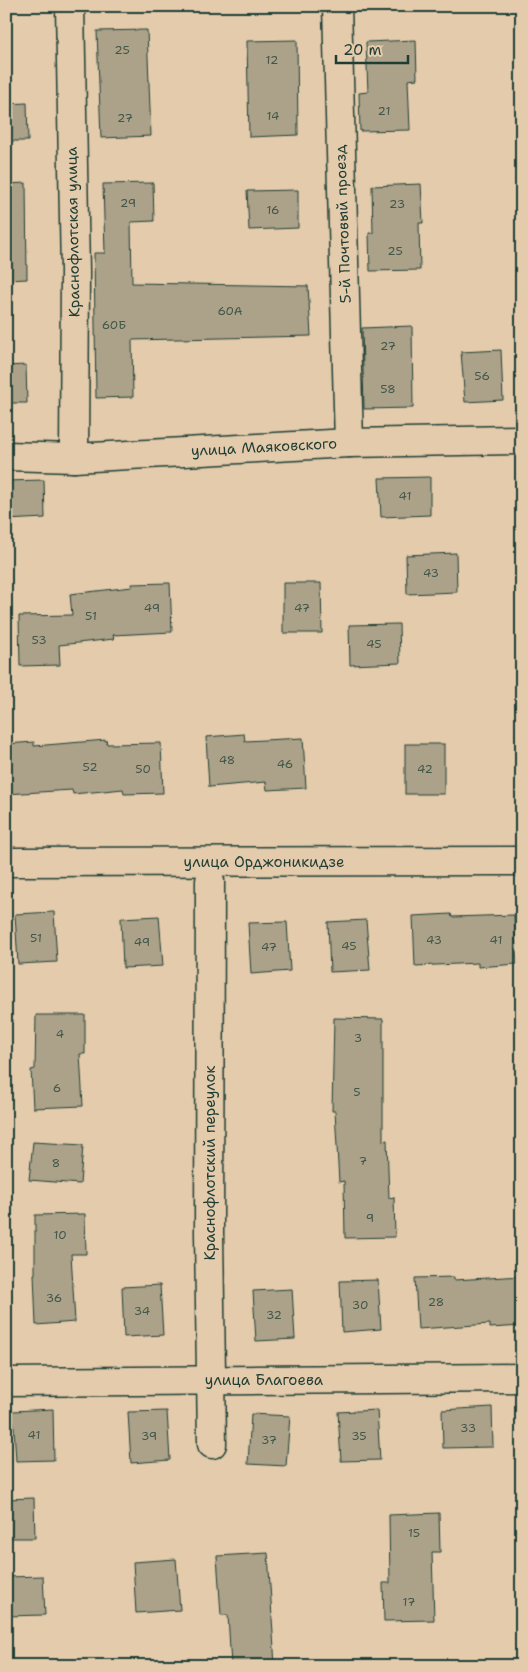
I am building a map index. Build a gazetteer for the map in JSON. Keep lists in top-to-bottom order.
{
  "streets": {
    "street": [
      "5-й Почтовый проезд",
      "Краснофлотская улица",
      "улица Маяковского",
      "улица Орджоникидзе",
      "Краснофлотский переулок",
      "улица Благоева"
    ]
  },
  "crossings": [
    ["5-й Почтовый проезд", "улица Маяковского"],
    ["Краснофлотская улица", "улица Маяковского"],
    ["Краснофлотский переулок", "улица Благоева"]
  ],
  "house_numbers": [
    "25",
    "12",
    "21",
    "14",
    "27",
    "29",
    "23",
    "16",
    "25",
    "60А",
    "60Б",
    "27",
    "56",
    "58",
    "41",
    "43",
    "49",
    "47",
    "51",
    "53",
    "45",
    "48",
    "46",
    "52",
    "50",
    "42",
    "51",
    "43",
    "41",
    "49",
    "45",
    "47",
    "4",
    "3",
    "6",
    "5",
    "7",
    "8",
    "9",
    "10",
    "36",
    "28",
    "30",
    "34",
    "32",
    "33",
    "41",
    "39",
    "35",
    "37",
    "15",
    "17"
  ],
  "scale_bar": "20 m"
}
